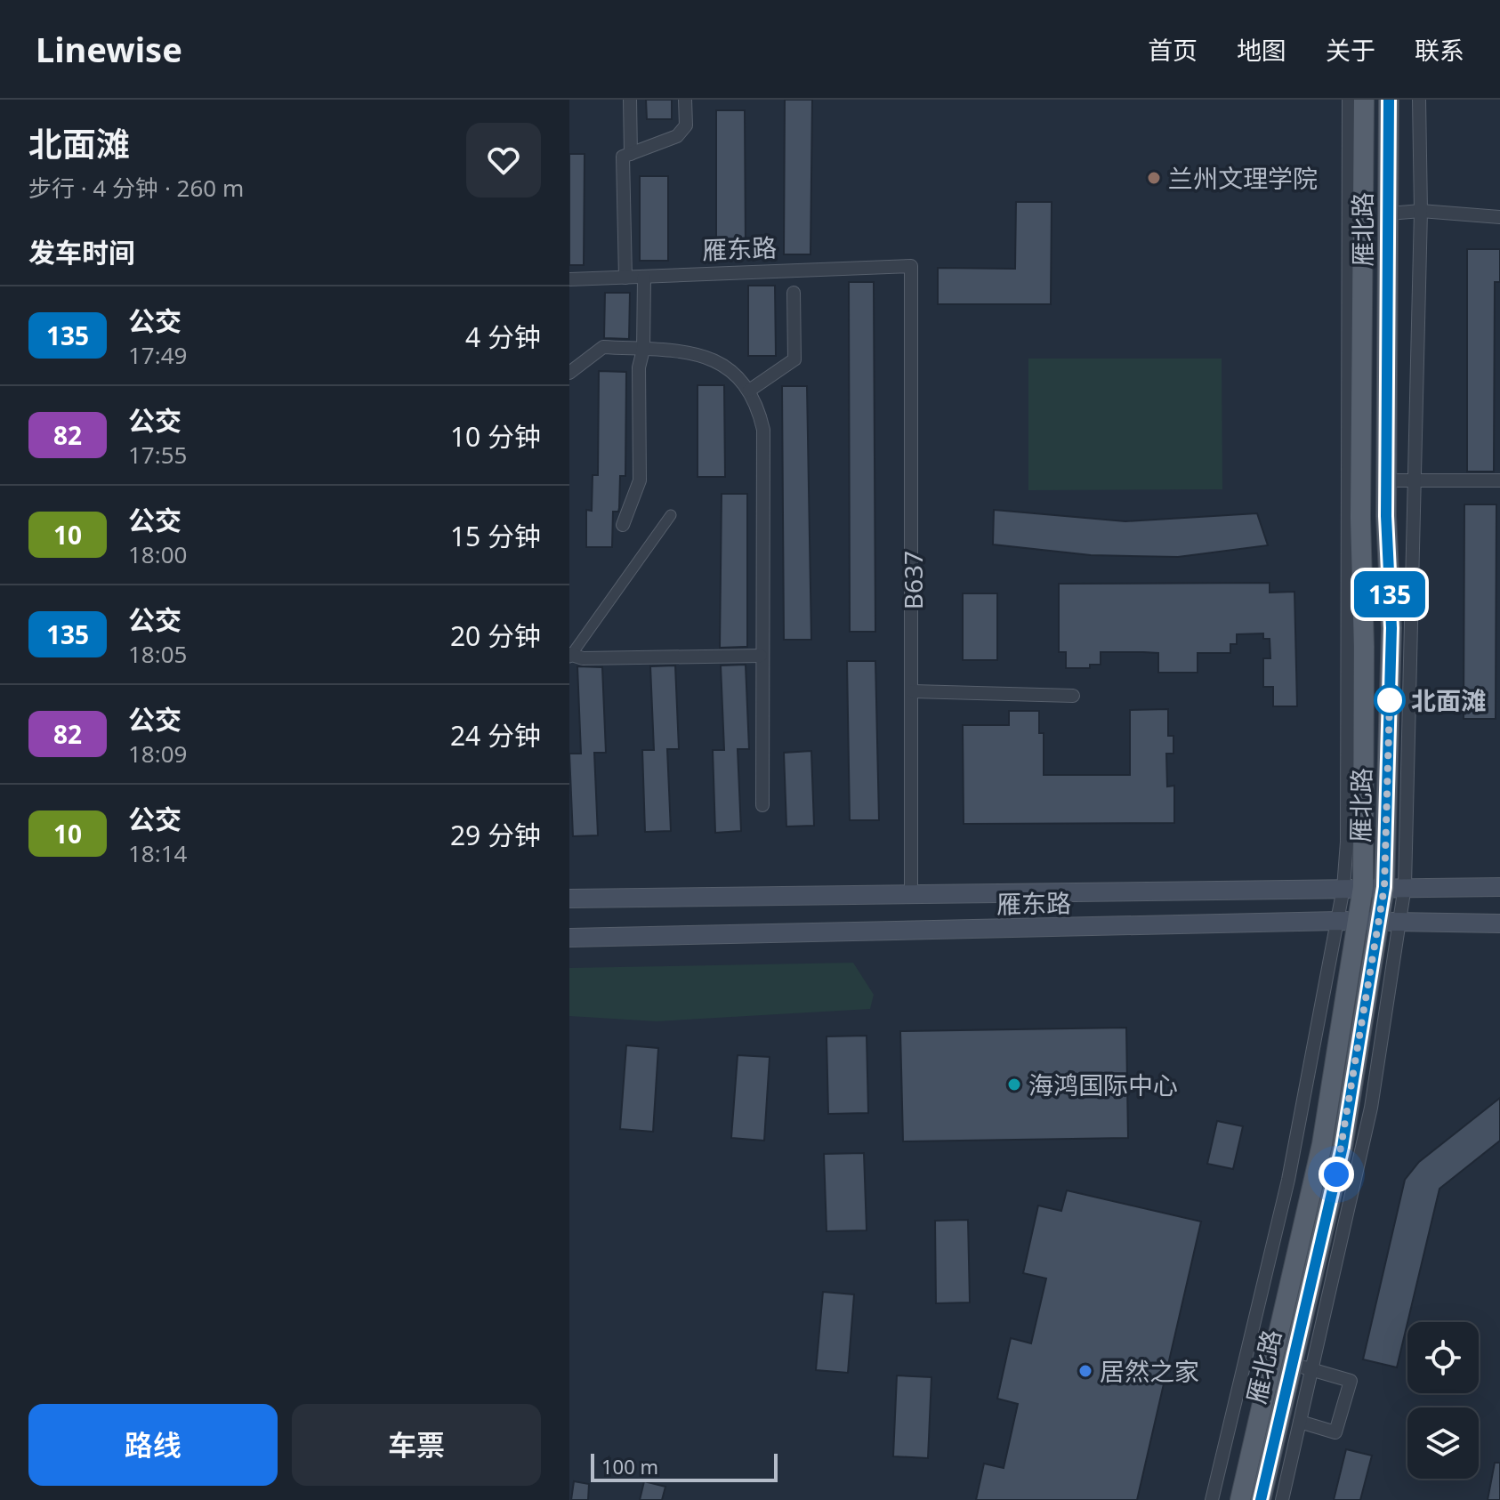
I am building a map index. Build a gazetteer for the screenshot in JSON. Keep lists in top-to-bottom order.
{
  "streets": {
    "main road": ["雁北路", "雁东路"],
    "street": ["B637"]
  },
  "crossings": [
    ["雁北路", "雁东路"],
    ["雁东路", "B637"]
  ],
  "places": [
    "兰州文理学院",
    "北面滩",
    "海鸿国际中心",
    "居然之家"
  ],
  "lines": ["bus line 135"],
  "scale_bar": "100 m",
  "page": {
    "header": "Linewise",
    "nav": [
      "首页",
      "地图",
      "关于",
      "联系"
    ],
    "heading": [
      ["北面滩", "步行 · 4 分钟 · 260 m"],
      "发车时间"
    ],
    "on_map": "135",
    "list": [
      {
        "mark": "135",
        "name": "公交",
        "note": "17:49",
        "value": "4 分钟"
      },
      {
        "mark": "82",
        "name": "公交",
        "note": "17:55",
        "value": "10 分钟"
      },
      {
        "mark": "10",
        "name": "公交",
        "note": "18:00",
        "value": "15 分钟"
      },
      {
        "mark": "135",
        "name": "公交",
        "note": "18:05",
        "value": "20 分钟"
      },
      {
        "mark": "82",
        "name": "公交",
        "note": "18:09",
        "value": "24 分钟"
      },
      {
        "mark": "10",
        "name": "公交",
        "note": "18:14",
        "value": "29 分钟"
      }
    ],
    "buttons": ["路线", "车票"],
    "scale": "100 m"
  }
}
